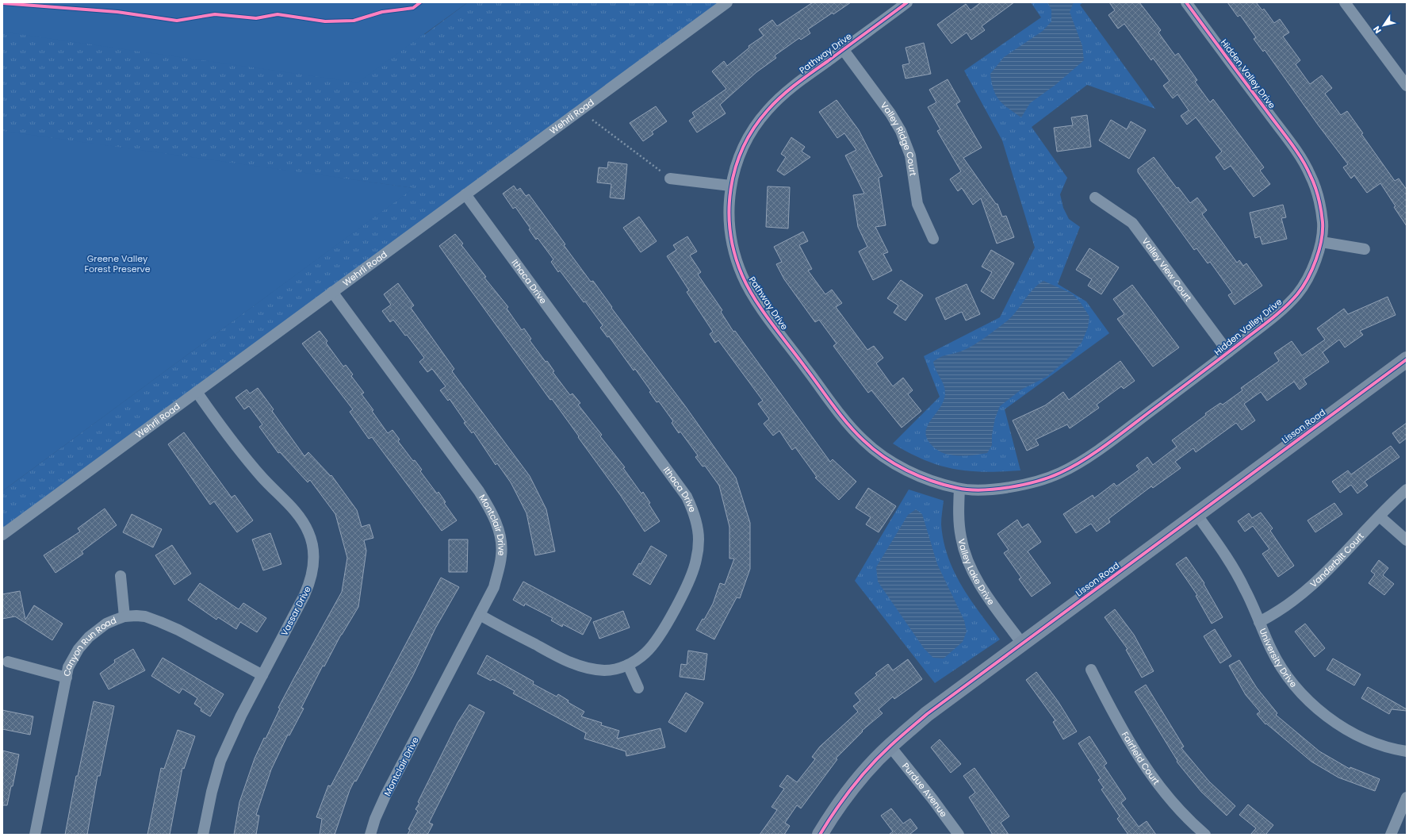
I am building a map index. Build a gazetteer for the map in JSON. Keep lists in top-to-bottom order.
{
  "streets": {
    "street": [
      "Pathway Drive",
      "Hidden Valley Drive",
      "Wehrli Road",
      "Valley Ridge Court",
      "Valley View Court",
      "Ithaca Drive",
      "Lisson Road",
      "Montclair Drive",
      "Vanderbilt Court",
      "Valley Lake Drive",
      "Vassar Drive",
      "Canyon Run Road",
      "University Drive",
      "Fairfield Court",
      "Purdue Avenue"
    ]
  },
  "crossings": [
    ["Pathway Drive", "Hidden Valley Drive"],
    ["Pathway Drive", "Valley Ridge Court"],
    ["Pathway Drive", "Valley Lake Drive"],
    ["Hidden Valley Drive", "Valley View Court"],
    ["Hidden Valley Drive", "Valley Lake Drive"],
    ["Wehrli Road", "Ithaca Drive"],
    ["Wehrli Road", "Montclair Drive"],
    ["Wehrli Road", "Vassar Drive"],
    ["Ithaca Drive", "Montclair Drive"],
    ["Lisson Road", "Valley Lake Drive"],
    ["Lisson Road", "University Drive"],
    ["Lisson Road", "Purdue Avenue"],
    ["Vanderbilt Court", "University Drive"],
    ["Vassar Drive", "Canyon Run Road"]
  ],
  "parks": ["Greene Valley Forest Preserve"],
  "north": "bottom left"
}
